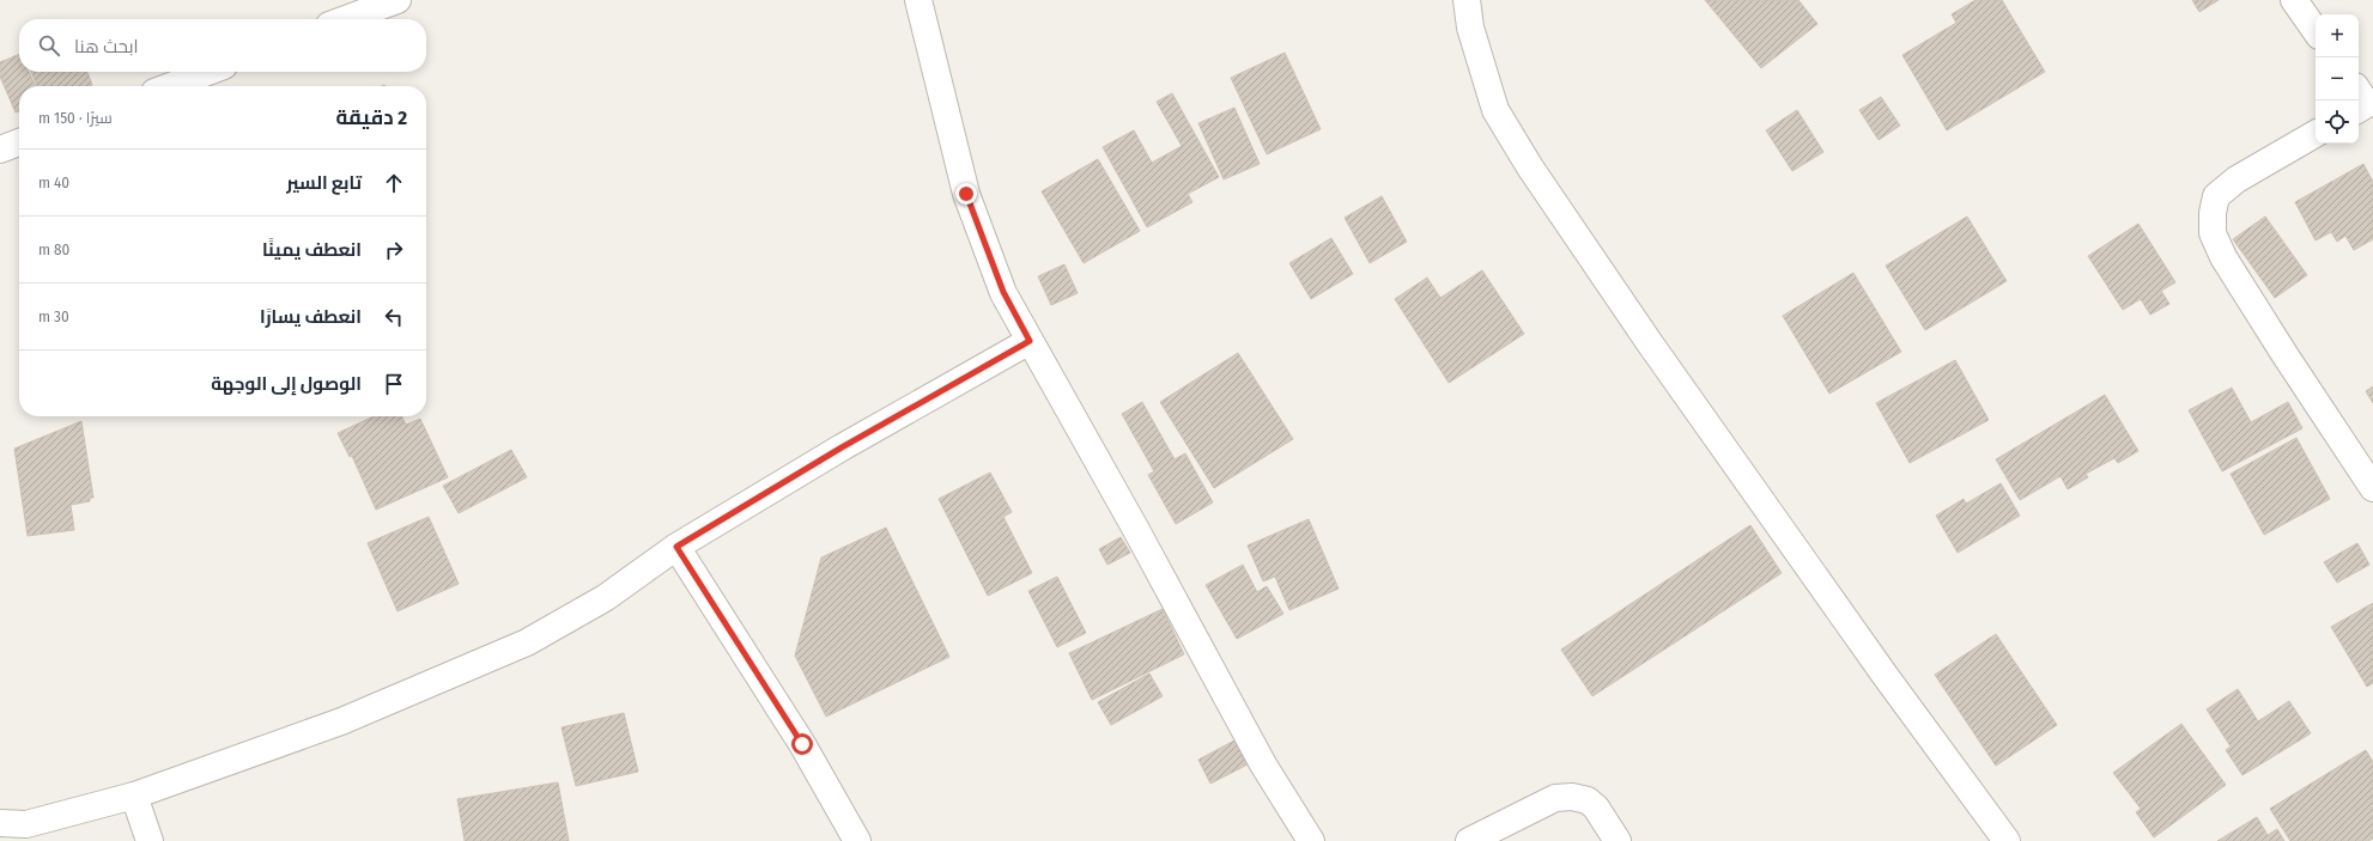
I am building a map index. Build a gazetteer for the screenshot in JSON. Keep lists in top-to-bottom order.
{
  "page": {
    "map_buttons": ["+", "−"],
    "search": "ابحث هنا",
    "heading": ["2 دقيقة", "سيرًا · 150 m"],
    "list": [
      ["تابع السير", "40 m"],
      ["انعطف يمينًا", "80 m"],
      ["انعطف يسارًا", "30 m"],
      "الوصول إلى الوجهة"
    ]
  }
}
